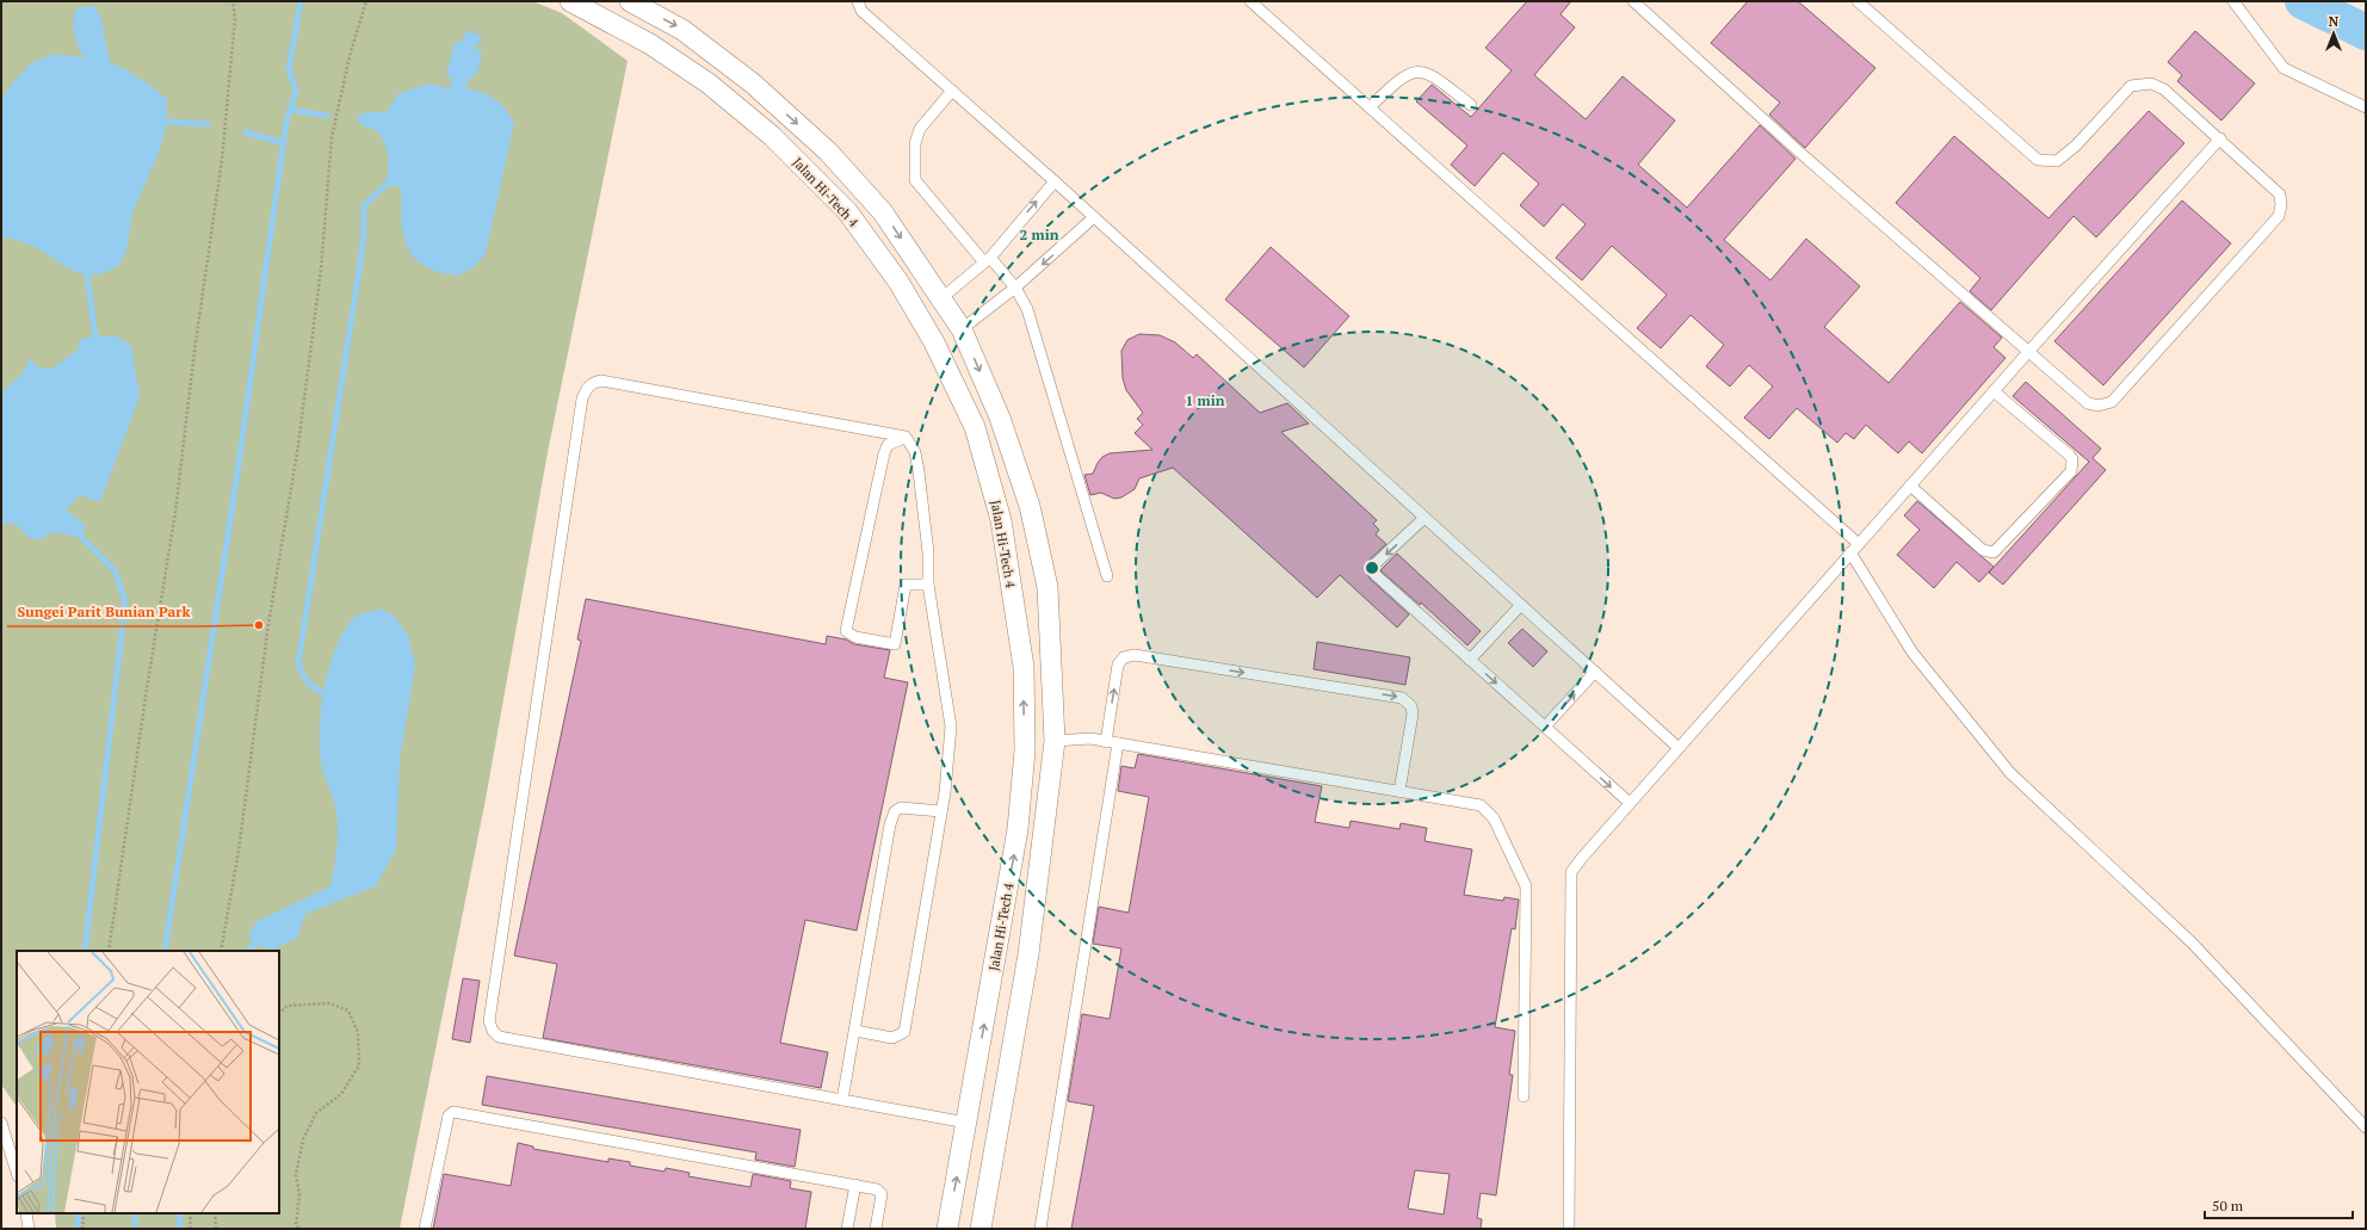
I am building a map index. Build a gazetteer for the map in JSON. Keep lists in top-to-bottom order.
{
  "streets": {
    "street": ["Jalan Hi-Tech 4"]
  },
  "places": ["Sungei Parit Bunian Park"],
  "scale_bar": "50 m",
  "north": "top",
  "rings": ["2 min", "1 min"]
}
